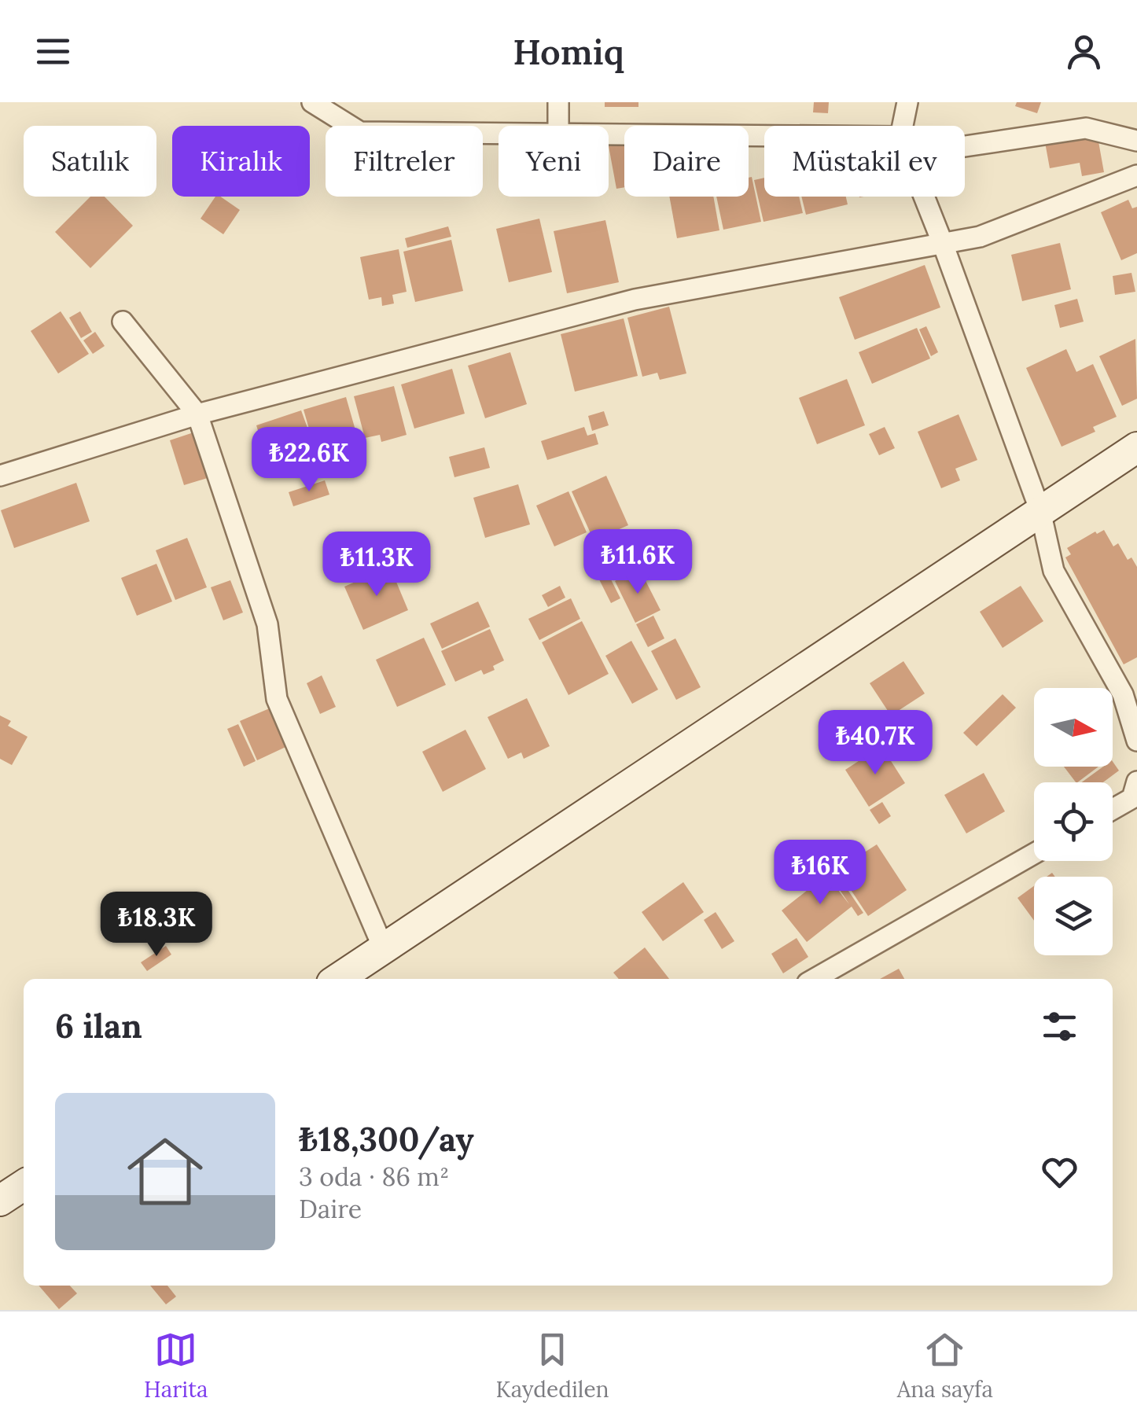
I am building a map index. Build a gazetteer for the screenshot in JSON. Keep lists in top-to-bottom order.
{
  "north": "right",
  "page": {
    "header": "Homiq",
    "chip": [
      "Satılık",
      "Kiralık",
      "Filtreler",
      "Yeni",
      "Daire",
      "Müstakil ev"
    ],
    "price": [
      "₺22.6K",
      "₺11.6K",
      "₺11.3K",
      "₺40.7K",
      "₺16K",
      "₺18.3K"
    ],
    "heading": "6 ilan",
    "list": [
      {
        "name": "₺18,300/ay",
        "note": "3 oda · 86 m² · Daire"
      }
    ],
    "tabs": ["Harita", "Kaydedilen", "Ana sayfa"]
  }
}
